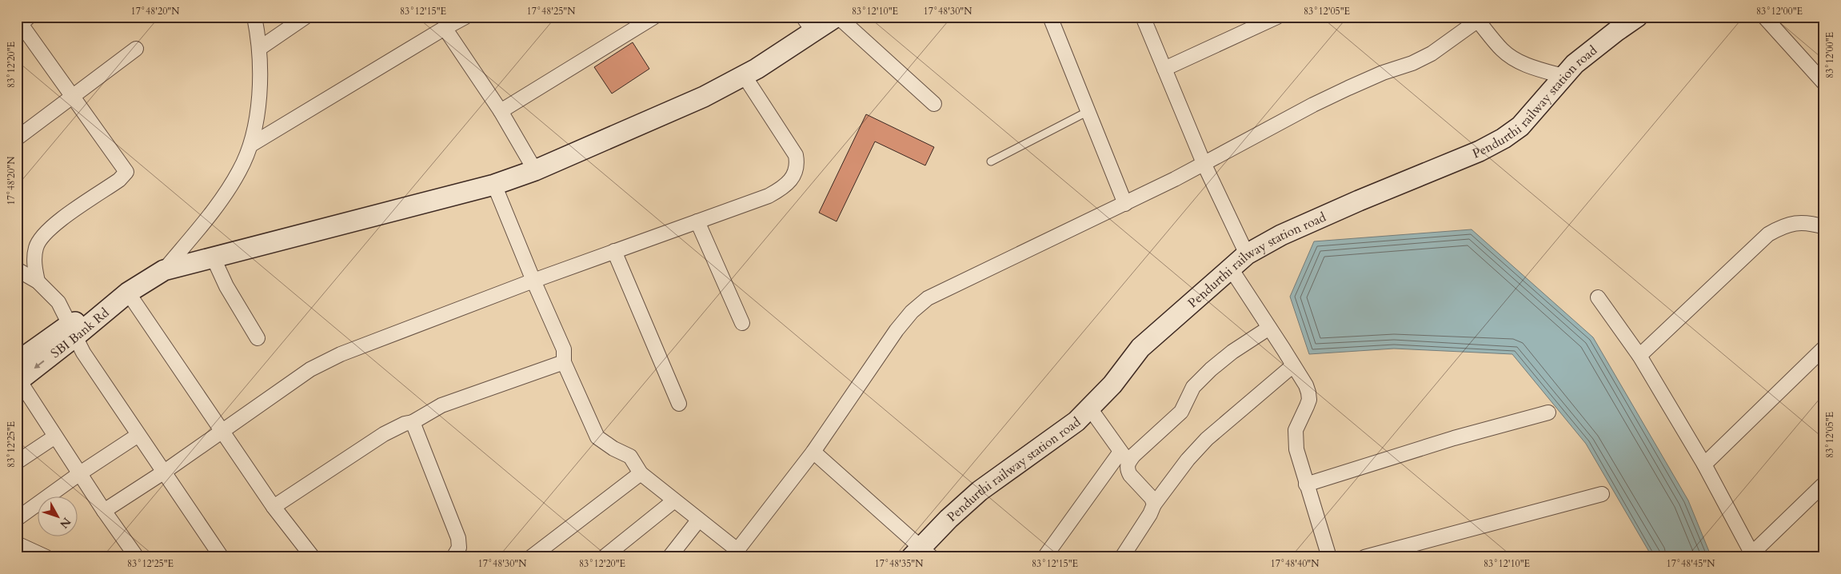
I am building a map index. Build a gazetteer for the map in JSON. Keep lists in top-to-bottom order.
{
  "streets": {
    "street": ["Pendurthi railway station road", "SBI Bank Rd"]
  },
  "north": "bottom right",
  "coordinates": [
    "17°48'20\"N",
    "83°12'15\"E",
    "17°48'25\"N",
    "83°12'10\"E",
    "17°48'30\"N",
    "83°12'05\"E",
    "83°12'00\"E",
    "83°12'20\"E",
    "83°12'25\"E",
    "17°48'35\"N",
    "17°48'40\"N",
    "17°48'45\"N"
  ]
}
